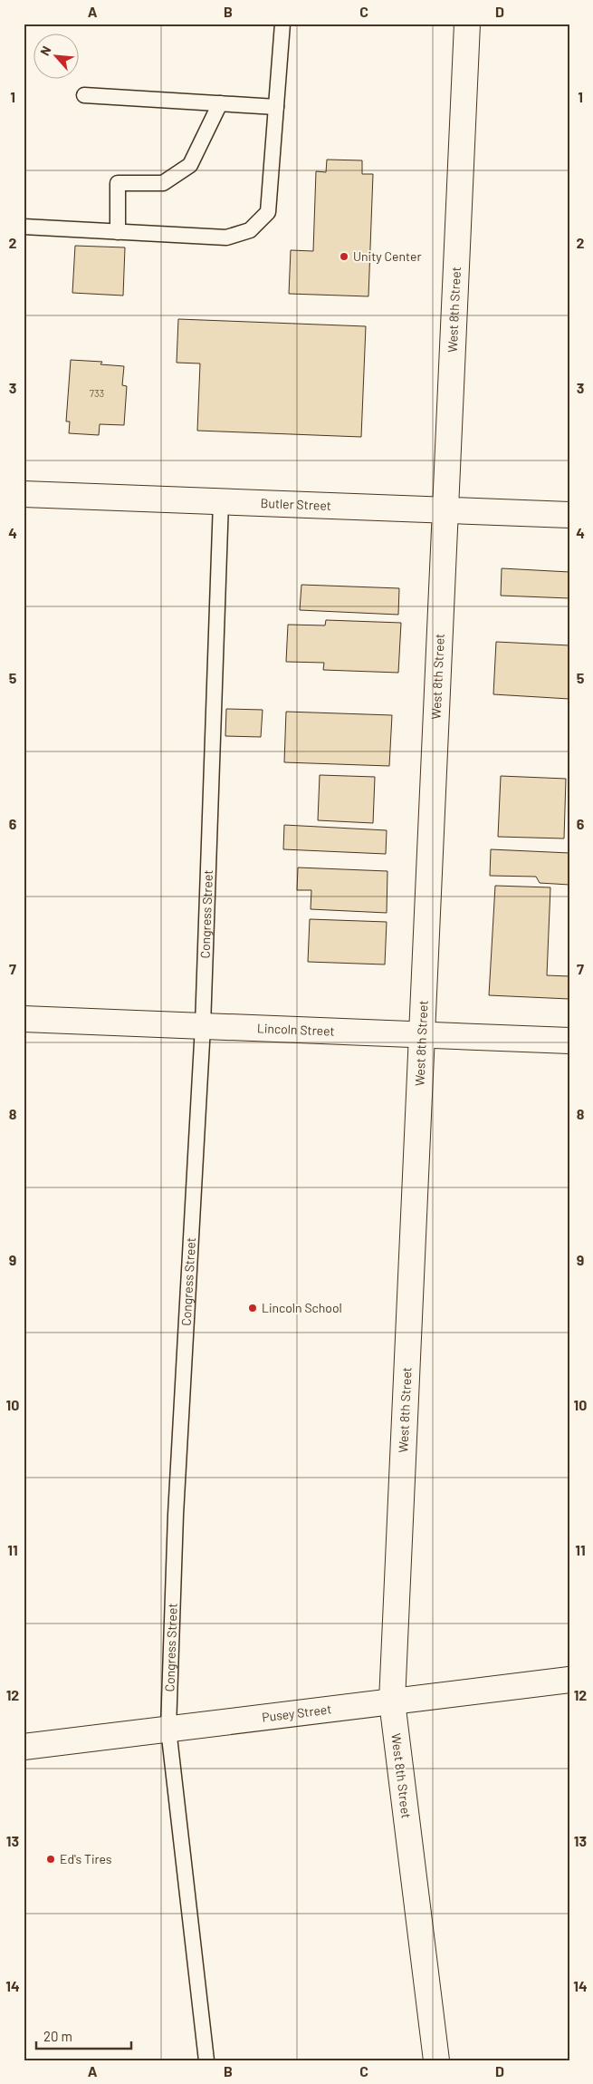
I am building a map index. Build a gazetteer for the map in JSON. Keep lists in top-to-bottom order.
{
  "streets": {
    "street": [
      "West 8th Street",
      "Butler Street",
      "Lincoln Street",
      "Pusey Street"
    ],
    "lane": ["Congress Street"]
  },
  "crossings": [
    ["West 8th Street", "Butler Street"],
    ["West 8th Street", "Lincoln Street"],
    ["West 8th Street", "Pusey Street"],
    ["Butler Street", "Congress Street"],
    ["Congress Street", "Lincoln Street"],
    ["Congress Street", "Pusey Street"]
  ],
  "places": ["Unity Center", "Lincoln School", "Ed's Tires"],
  "house_numbers": ["733"],
  "scale_bar": "20 m",
  "north": "top left",
  "grid": {
    "columns": [
      "A",
      "B",
      "C",
      "D"
    ],
    "rows": [
      "1",
      "2",
      "3",
      "4",
      "5",
      "6",
      "7",
      "8",
      "9",
      "10",
      "11",
      "12",
      "13",
      "14"
    ]
  }
}
